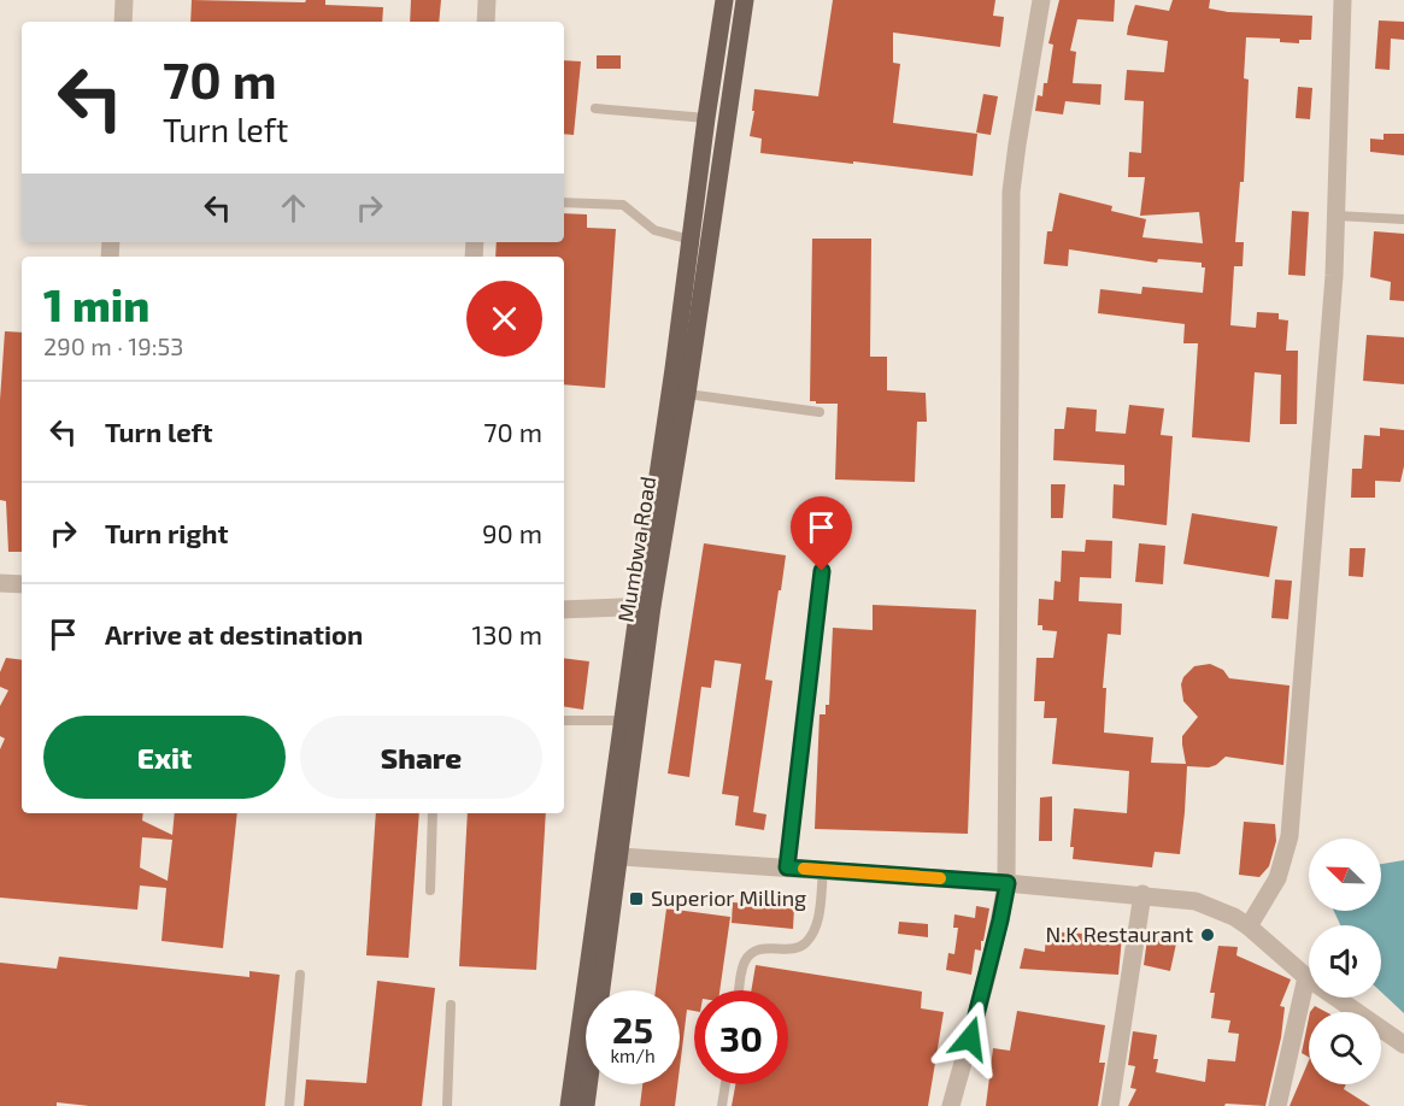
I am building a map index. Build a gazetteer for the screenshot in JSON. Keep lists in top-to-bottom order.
{
  "streets": {
    "main road": ["Mumbwa Road"]
  },
  "places": {
    "transit": ["Superior Milling"],
    "other": ["N.K Restaurant"]
  },
  "north": "top left",
  "page": {
    "turn": ["70 m", "Turn left"],
    "heading": ["1 min", "290 m · 19:53"],
    "list": [
      {
        "name": "Turn left",
        "value": "70 m"
      },
      {
        "name": "Turn right",
        "value": "90 m"
      },
      {
        "name": "Arrive at destination",
        "value": "130 m"
      }
    ],
    "buttons": ["Exit", "Share"],
    "speed": "25 km/h",
    "limit": "30"
  }
}
